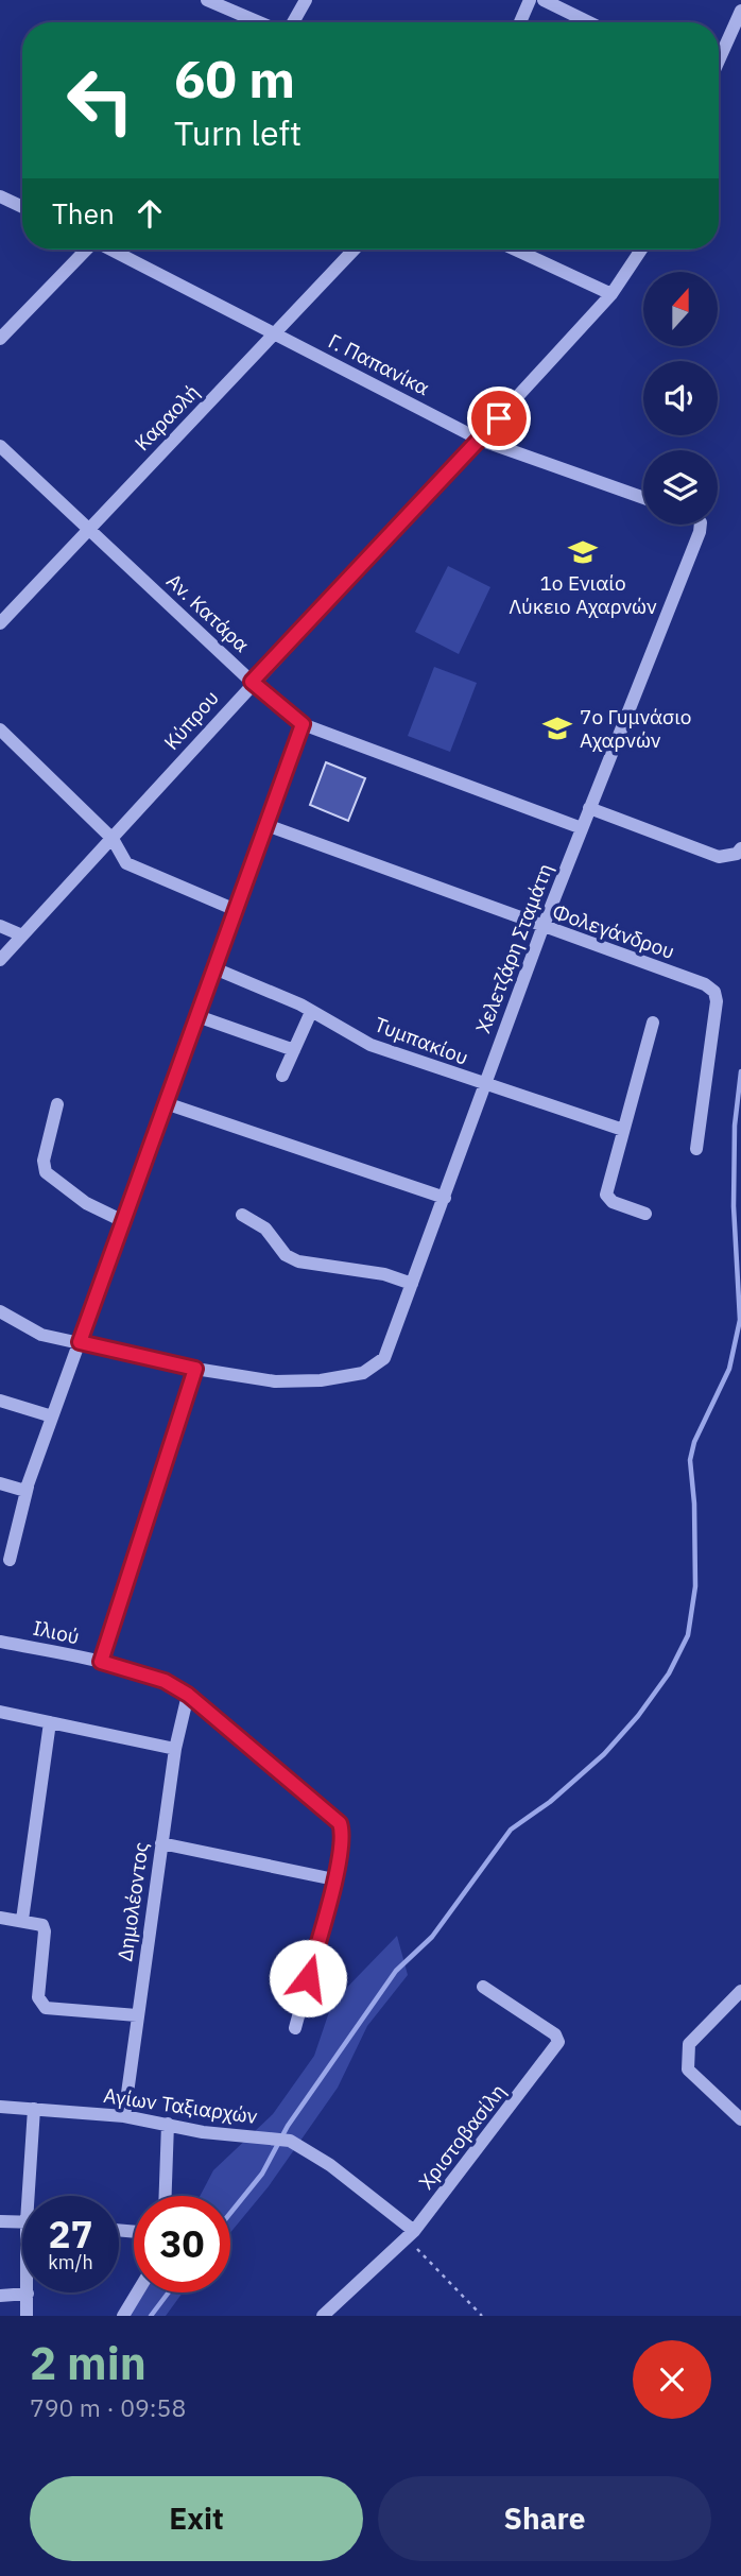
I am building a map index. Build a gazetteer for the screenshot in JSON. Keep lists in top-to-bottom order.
{
  "streets": {
    "street": [
      "Γ. Παπανίκα",
      "Καραολή",
      "Αν. Κατάρα",
      "Κύπρου",
      "Φολεγάνδρου",
      "Χελετζάρη Σταμάτη",
      "Τυμπακίου",
      "Ιλιού",
      "Δημολέοντος",
      "Αγίων Ταξιαρχών",
      "Χριστοβασίλη"
    ]
  },
  "crossings": [
    ["Γ. Παπανίκα", "Καραολή"],
    ["Γ. Παπανίκα", "Κύπρου"],
    ["Καραολή", "Αν. Κατάρα"],
    ["Αν. Κατάρα", "Κύπρου"],
    ["Αν. Κατάρα", "Χελετζάρη Σταμάτη"],
    ["Φολεγάνδρου", "Χελετζάρη Σταμάτη"],
    ["Χελετζάρη Σταμάτη", "Τυμπακίου"],
    ["Ιλιού", "Δημολέοντος"],
    ["Δημολέοντος", "Αγίων Ταξιαρχών"],
    ["Αγίων Ταξιαρχών", "Χριστοβασίλη"]
  ],
  "places": {
    "school or university": ["1ο Ενιαίο Λύκειο Αχαρνών", "7ο Γυμνάσιο Αχαρνών"]
  },
  "north": "top",
  "page": {
    "turn": ["60 m", "Turn left"],
    "then": "Then",
    "speed": "27 km/h",
    "limit": "30",
    "heading": ["2 min", "790 m · 09:58"],
    "buttons": ["Exit", "Share"]
  }
}
